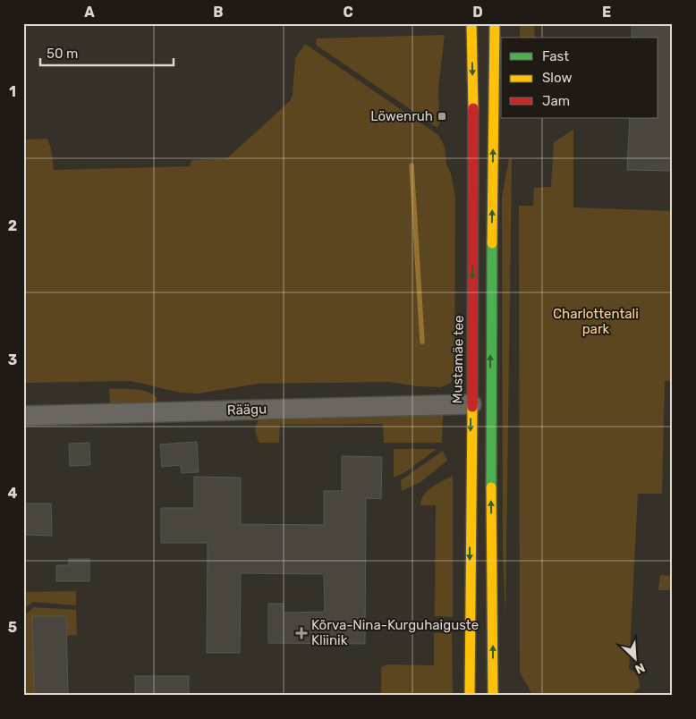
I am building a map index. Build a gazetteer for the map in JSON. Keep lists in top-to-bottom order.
{
  "streets": {
    "main road": ["Mustamäe tee"],
    "street": ["Räägu"]
  },
  "crossings": [
    ["Mustamäe tee", "Räägu"]
  ],
  "parks": ["Charlottentali park"],
  "places": {
    "transit": ["Löwenruh"],
    "health": ["Kõrva-Nina-Kurguhaiguste Kliinik"]
  },
  "legend": ["Fast", "Slow", "Jam"],
  "scale_bar": "50 m",
  "north": "bottom right",
  "grid": {
    "columns": [
      "A",
      "B",
      "C",
      "D",
      "E"
    ],
    "rows": [
      "1",
      "2",
      "3",
      "4",
      "5"
    ]
  }
}
